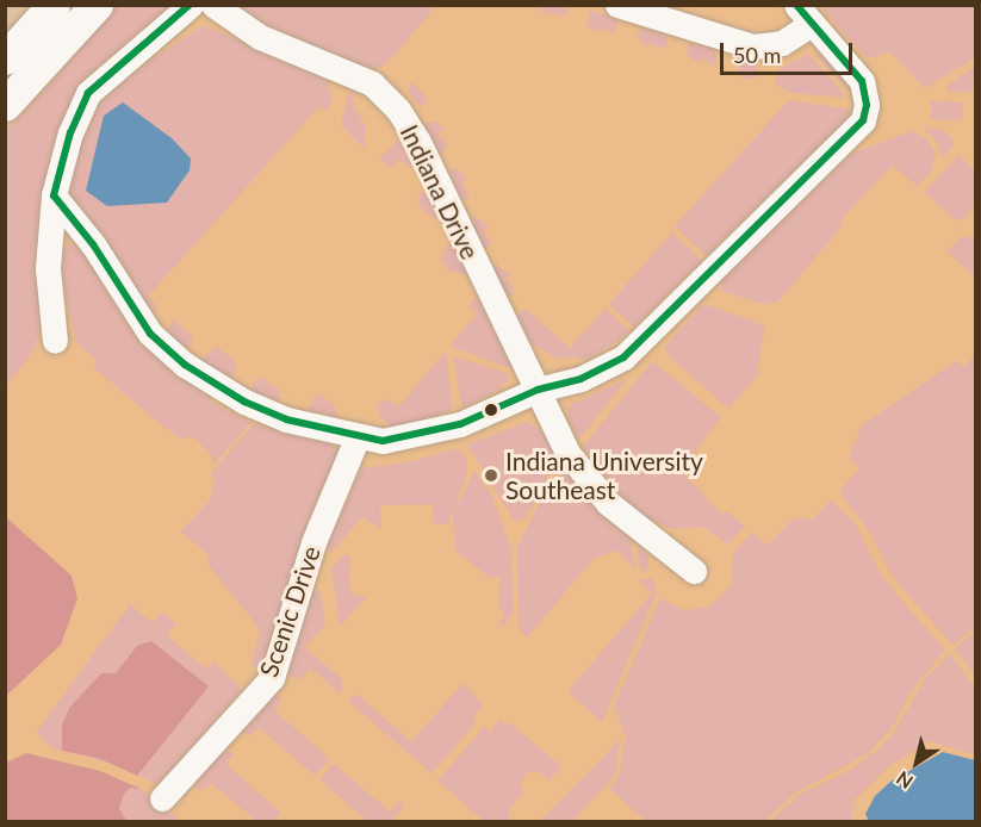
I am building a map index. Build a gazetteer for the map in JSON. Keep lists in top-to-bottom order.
{
  "streets": {
    "street": ["Indiana Drive", "Scenic Drive"]
  },
  "places": ["Indiana University Southeast"],
  "scale_bar": "50 m",
  "north": "bottom left"
}
